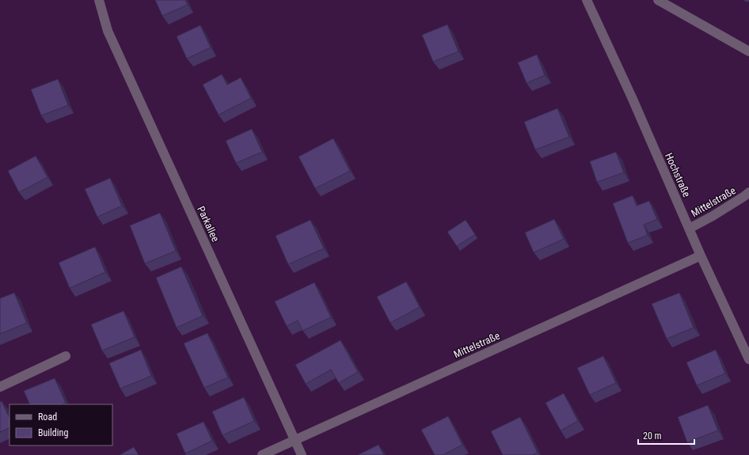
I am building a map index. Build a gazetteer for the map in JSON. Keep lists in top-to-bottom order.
{
  "streets": {
    "street": ["Hochstraße", "Mittelstraße", "Parkallee"]
  },
  "crossings": [
    ["Hochstraße", "Mittelstraße"],
    ["Mittelstraße", "Parkallee"]
  ],
  "legend": ["Road", "Building"],
  "scale_bar": "20 m"
}
